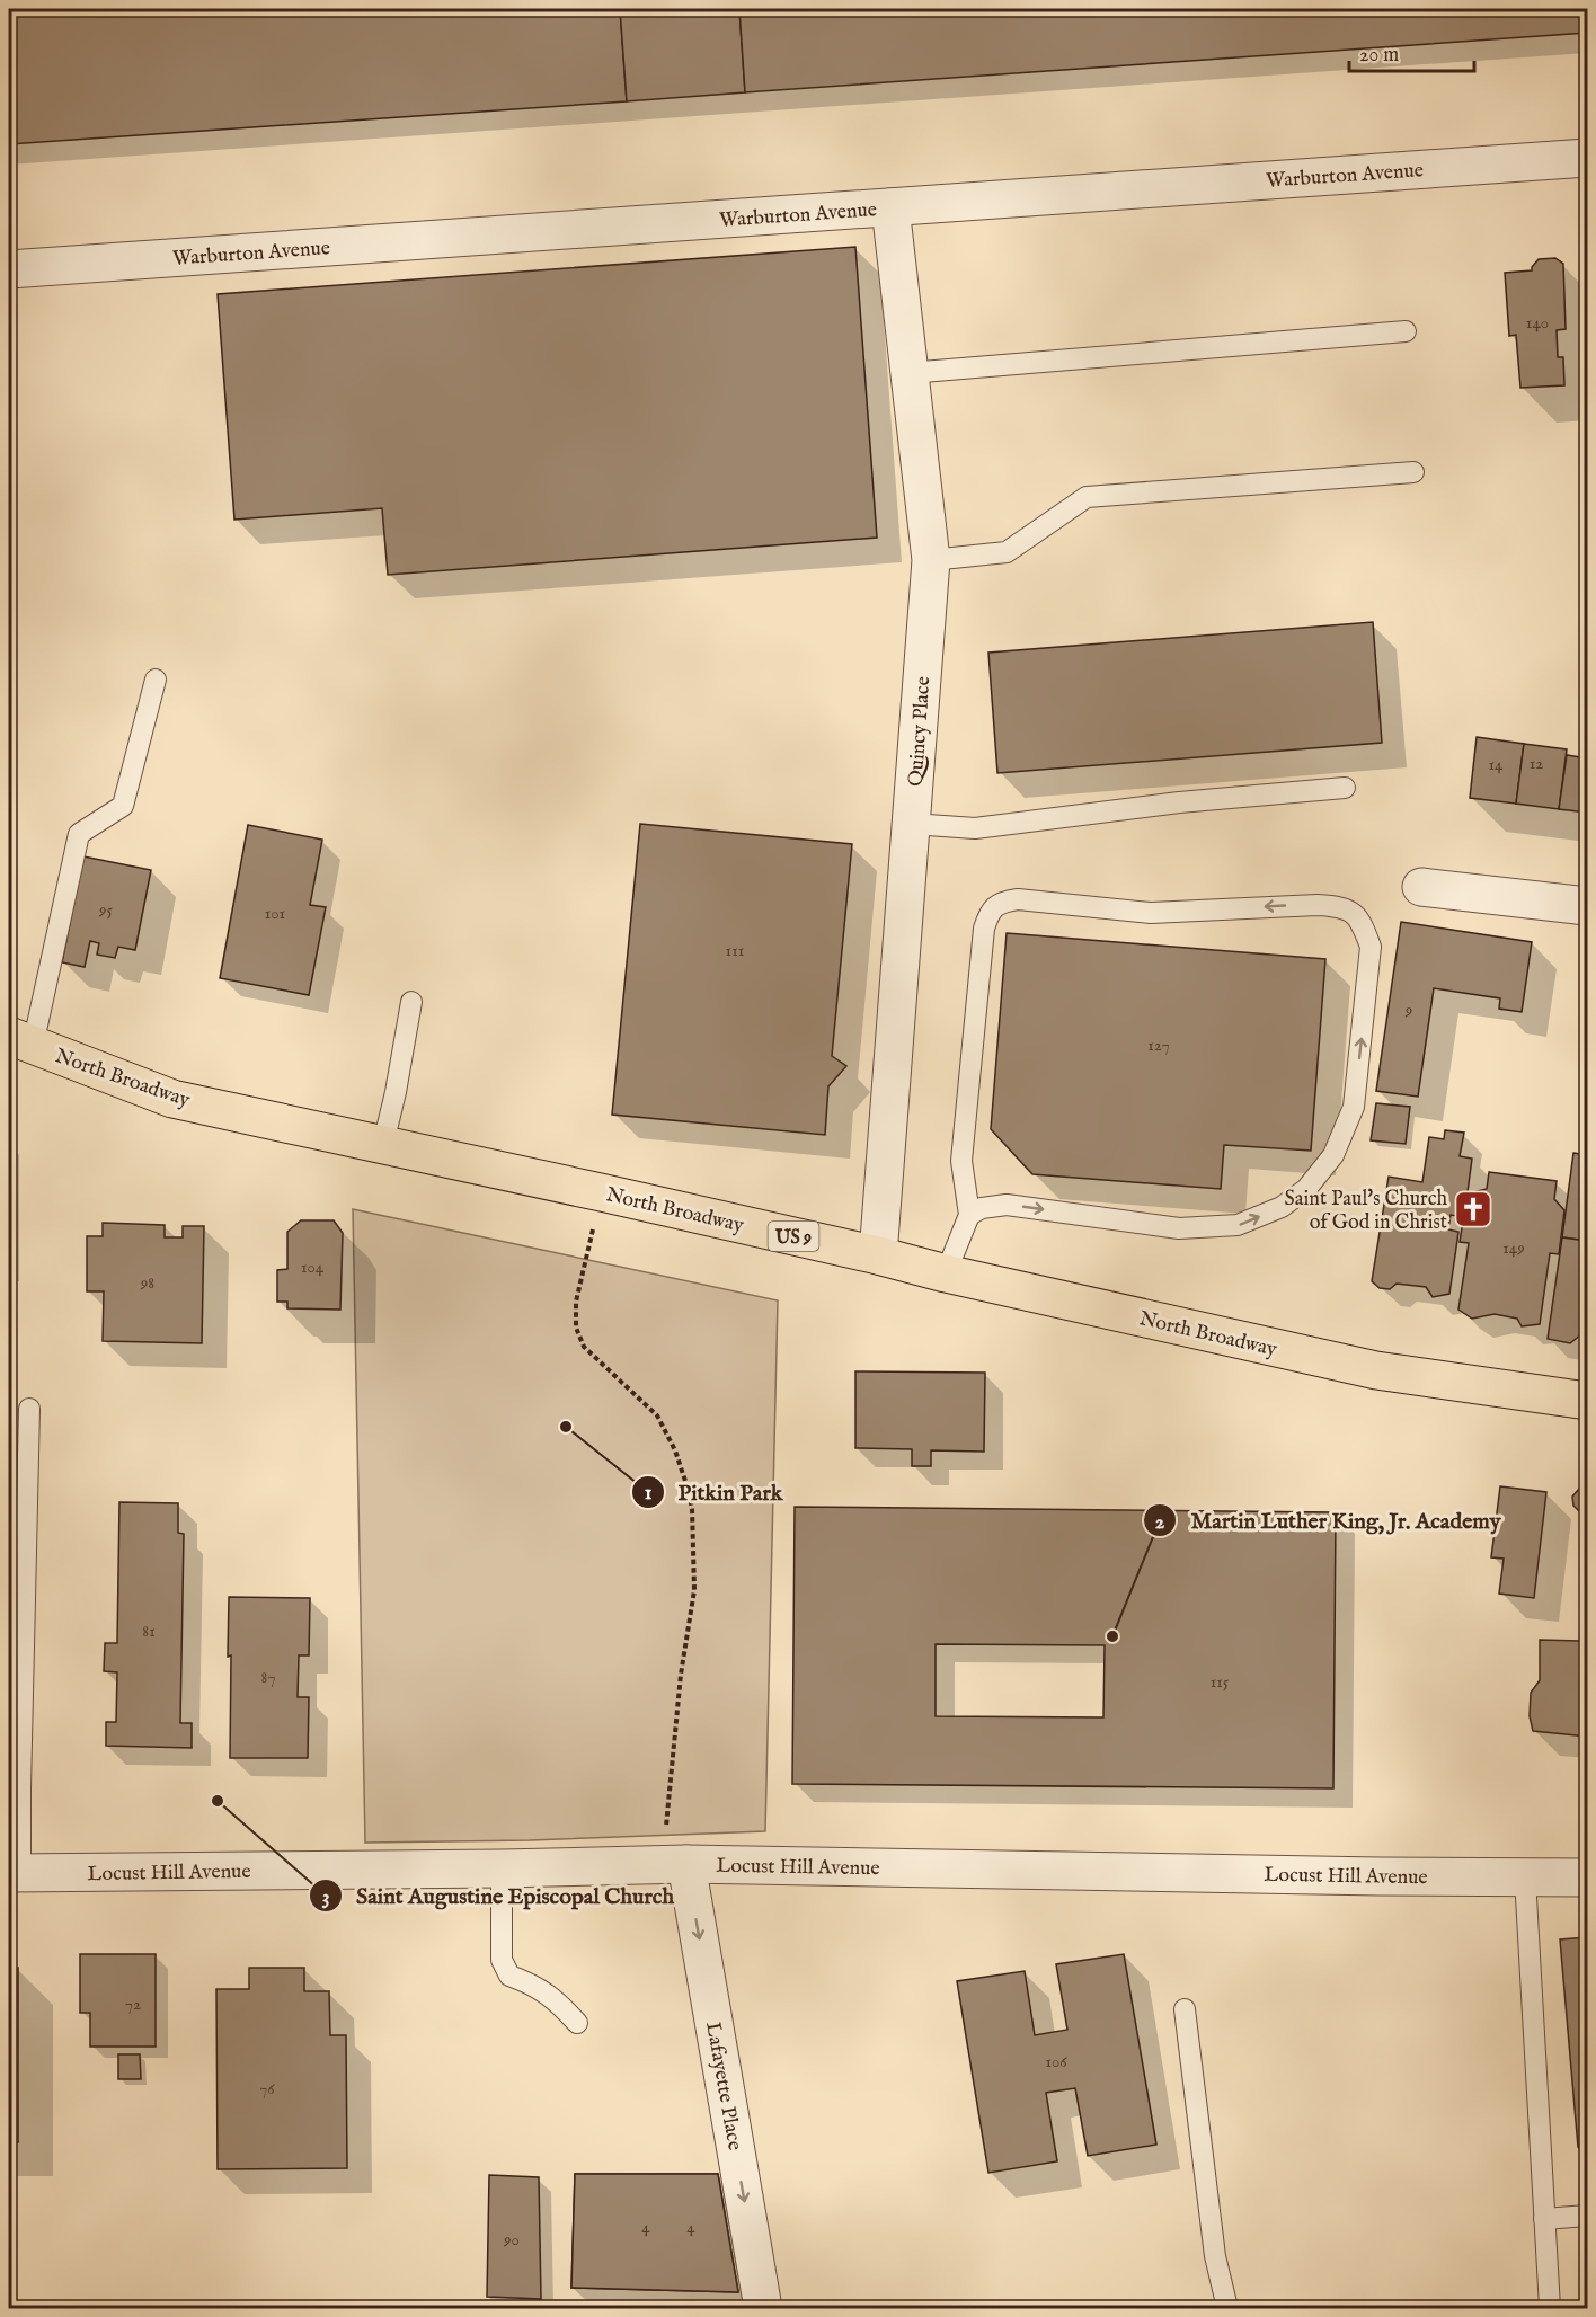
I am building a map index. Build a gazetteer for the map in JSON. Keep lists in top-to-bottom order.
{
  "streets": {
    "main road": ["North Broadway", "US 9"],
    "street": [
      "Warburton Avenue",
      "Quincy Place",
      "Locust Hill Avenue",
      "Lafayette Place"
    ]
  },
  "crossings": [
    ["Warburton Avenue", "Quincy Place"],
    ["Quincy Place", "North Broadway"],
    ["Locust Hill Avenue", "Lafayette Place"]
  ],
  "one_way": ["Lafayette Place"],
  "places": {
    "church": ["Saint Paul's Church of God in Christ"],
    "other": ["Pitkin Park", "Martin Luther King, Jr. Academy", "Saint Augustine Episcopal Church"]
  },
  "house_numbers": [
    "140",
    "12",
    "14",
    "95",
    "101",
    "111",
    "9",
    "127",
    "149",
    "104",
    "98",
    "81",
    "87",
    "115",
    "72",
    "106",
    "76",
    "4",
    "4",
    "90"
  ],
  "scale_bar": "20 m"
}
